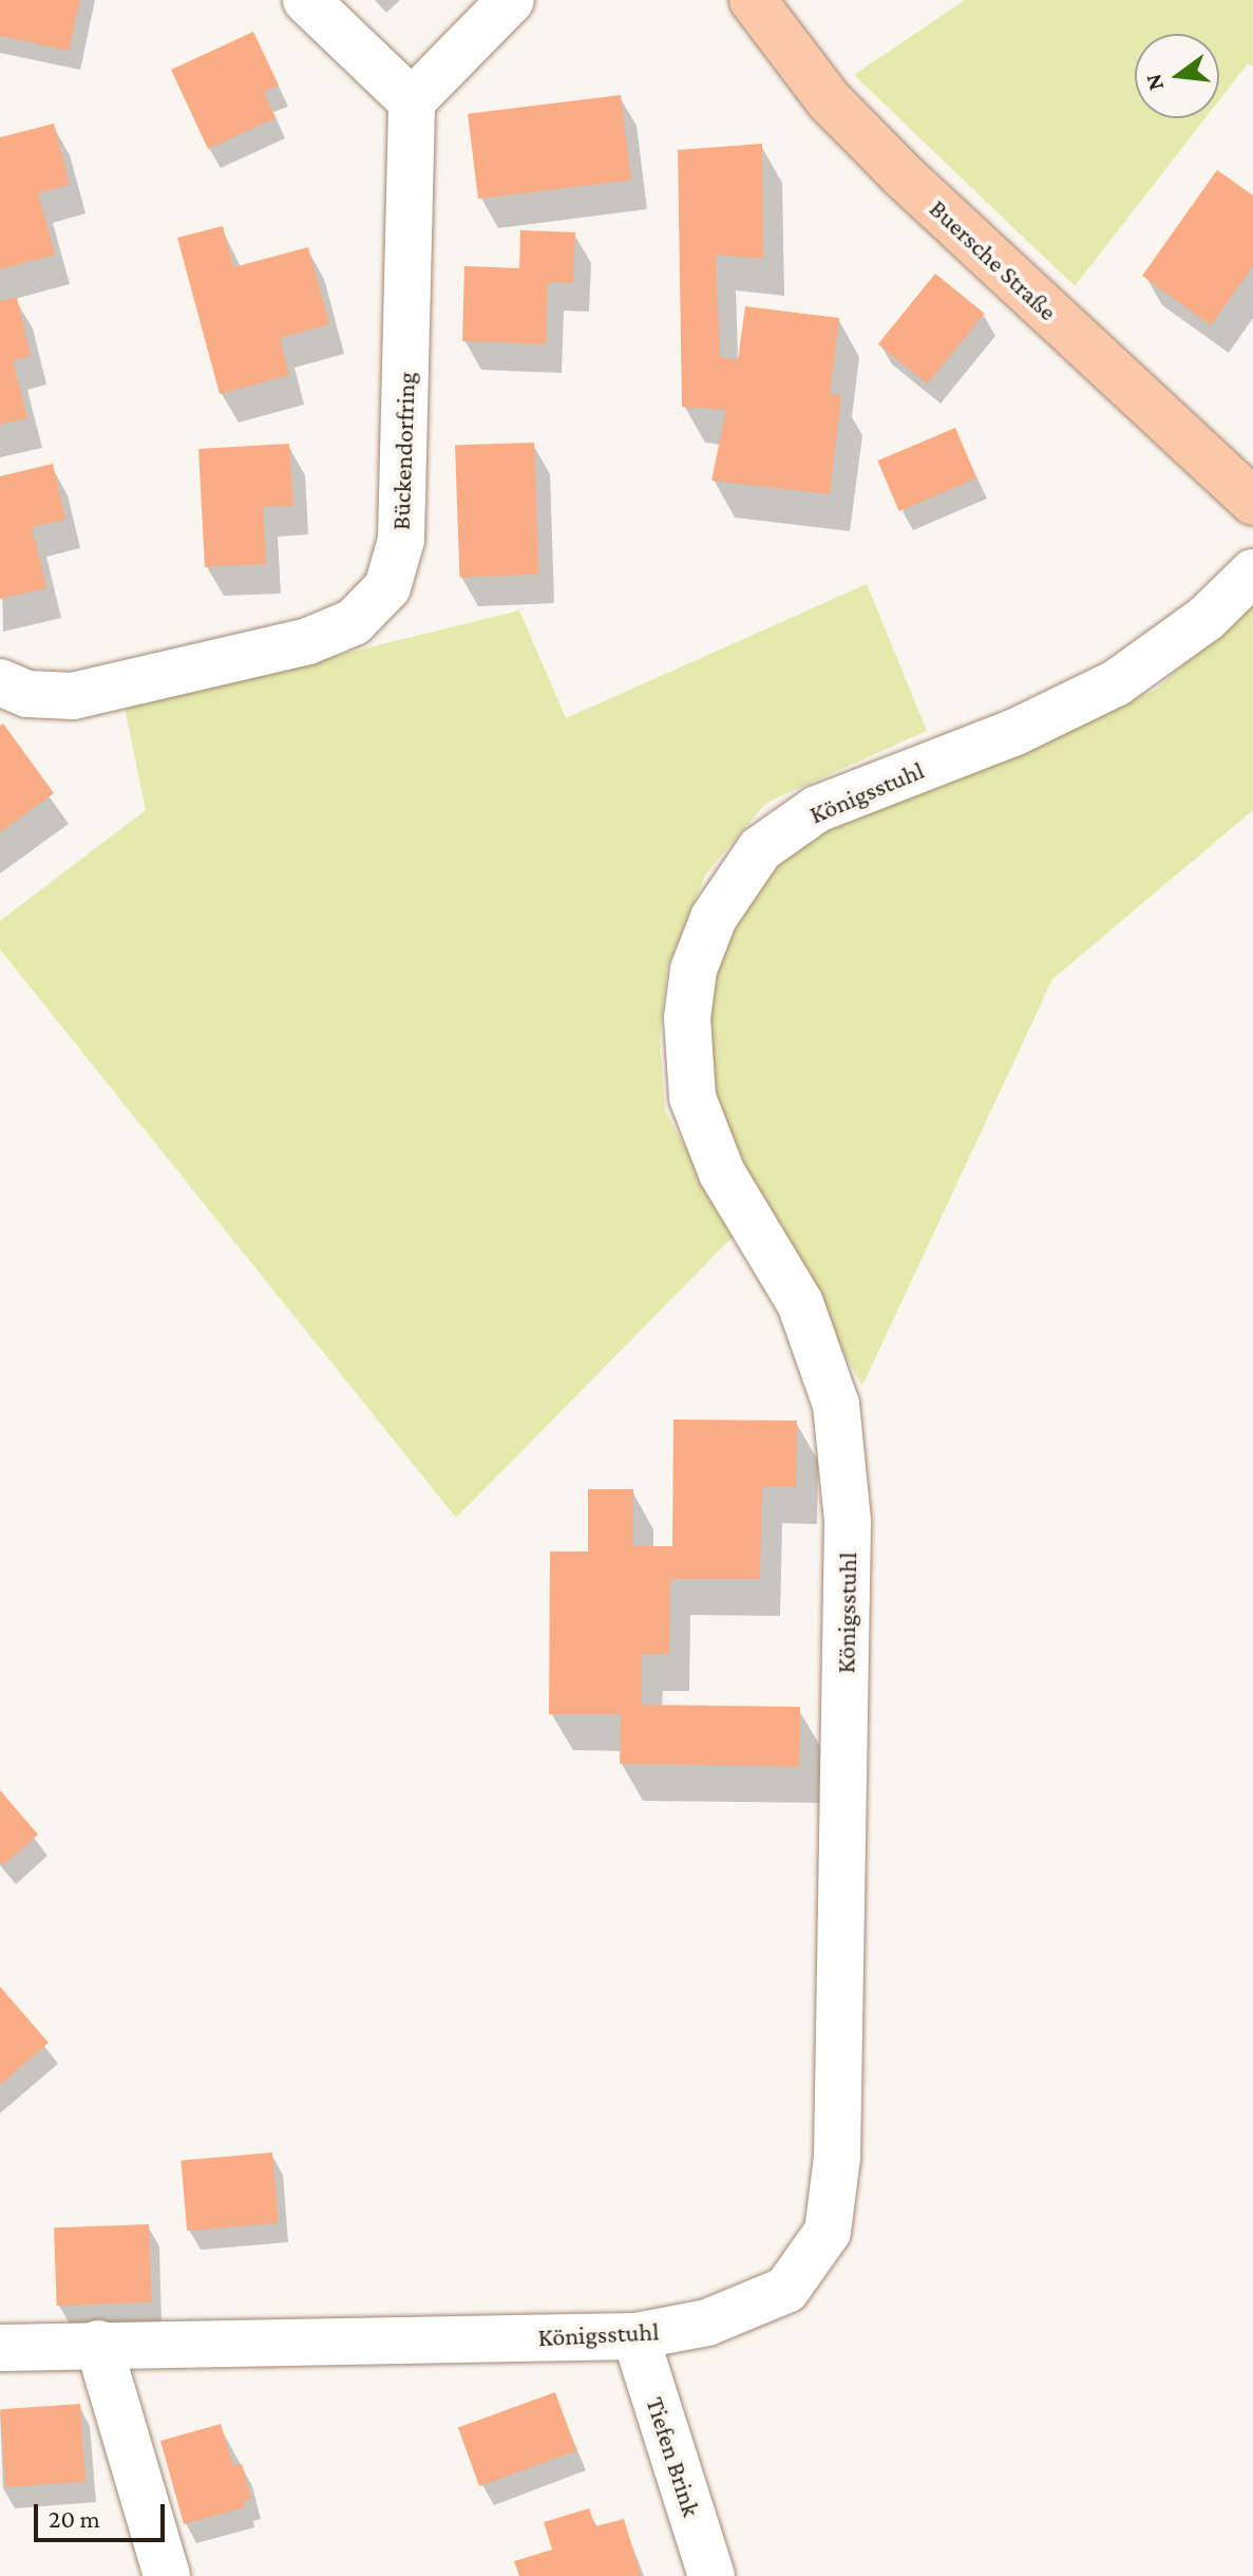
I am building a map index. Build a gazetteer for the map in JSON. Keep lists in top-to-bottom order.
{
  "streets": {
    "main road": ["Buersche Straße"],
    "street": ["Bückendorfring", "Königsstuhl", "Tiefen Brink"]
  },
  "crossings": [
    ["Königsstuhl", "Tiefen Brink"]
  ],
  "scale_bar": "20 m",
  "north": "left"
}
